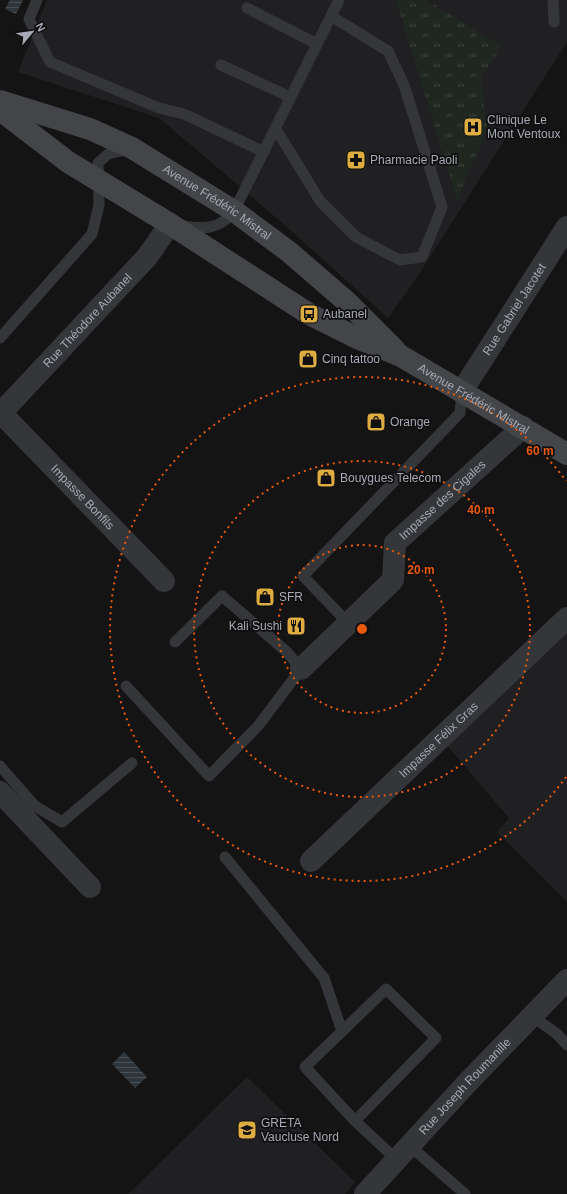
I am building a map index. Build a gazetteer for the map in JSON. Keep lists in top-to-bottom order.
{
  "streets": {
    "main road": ["Avenue Frédéric Mistral"],
    "street": [
      "Rue Gabriel Jacotet",
      "Rue Théodore Aubanel",
      "Impasse Bonfils",
      "Impasse des Cigales",
      "Impasse Félix Gras",
      "Rue Joseph Roumanille"
    ]
  },
  "crossings": [
    ["Avenue Frédéric Mistral", "Rue Gabriel Jacotet"],
    ["Avenue Frédéric Mistral", "Rue Théodore Aubanel"],
    ["Avenue Frédéric Mistral", "Impasse des Cigales"],
    ["Rue Théodore Aubanel", "Impasse Bonfils"]
  ],
  "places": {
    "hospital": ["Clinique Le Mont Ventoux"],
    "pharmacy": ["Pharmacie Paoli"],
    "bus stop": ["Aubanel"],
    "shop": [
      "Cinq tattoo",
      "Orange",
      "Bouygues Telecom",
      "SFR"
    ],
    "restaurant": ["Kali Sushi"],
    "school or university": ["GRETA Vaucluse Nord"]
  },
  "north": "top right",
  "rings": ["60 m", "40 m", "20 m"]
}
